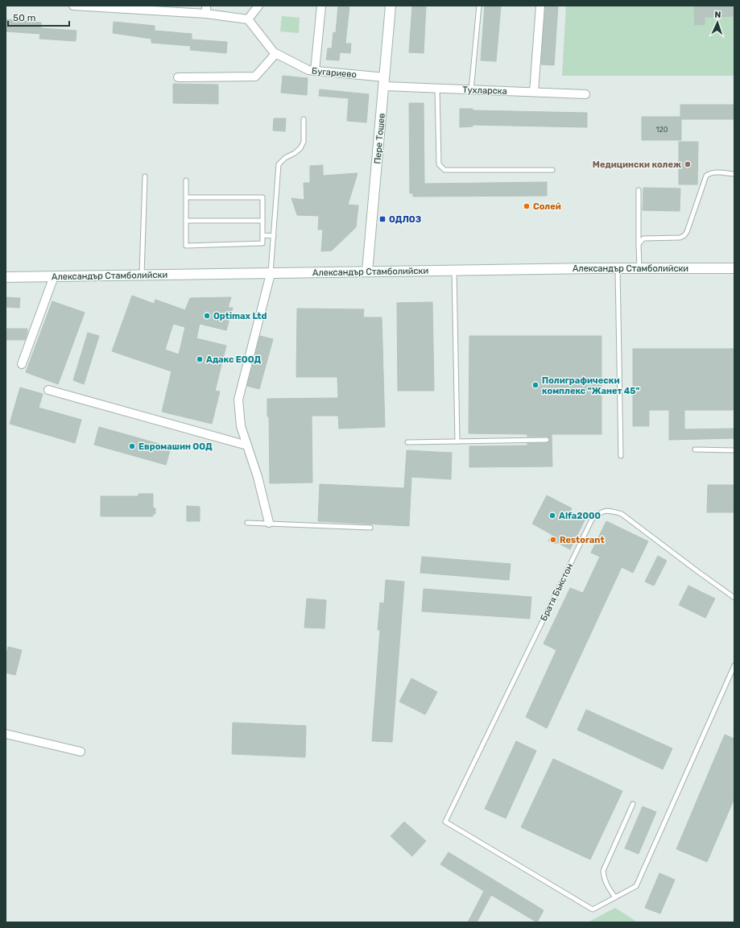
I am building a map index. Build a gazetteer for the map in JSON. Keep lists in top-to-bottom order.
{
  "streets": {
    "street": [
      "Бугариево",
      "Тухларска",
      "Пере Тошев",
      "Александър Стамболийски"
    ],
    "lane": ["Братя Бъкстон"]
  },
  "crossings": [
    ["Бугариево", "Тухларска"],
    ["Бугариево", "Пере Тошев"],
    ["Тухларска", "Пере Тошев"],
    ["Пере Тошев", "Александър Стамболийски"]
  ],
  "places": {
    "other": [
      "Медицински колеж",
      "Солей",
      "Optimax Ltd",
      "Адакс ЕООД",
      "Полиграфически комплекс \"Жанет 45\"",
      "Евромашин ООД",
      "Alfa2000",
      "Restorant"
    ],
    "transit": ["ОДЛОЗ"]
  },
  "house_numbers": ["120"],
  "scale_bar": "50 m",
  "north": "top"
}
